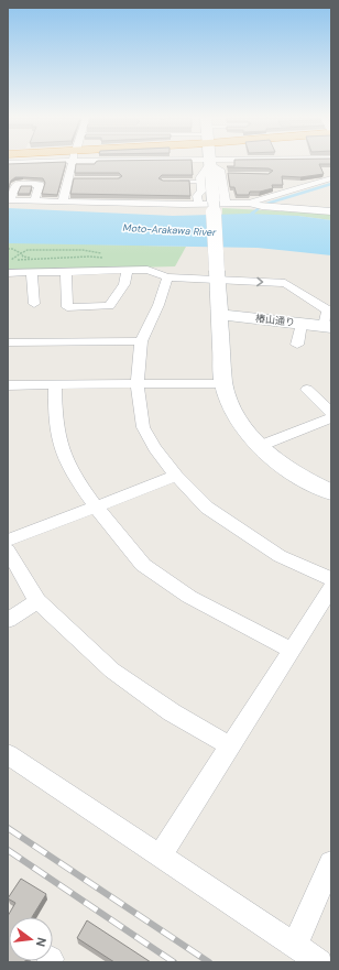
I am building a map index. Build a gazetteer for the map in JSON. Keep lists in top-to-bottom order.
{
  "streets": {
    "street": ["椿山通り"]
  },
  "water": ["Moto-Arakawa River"],
  "north": "right"
}
